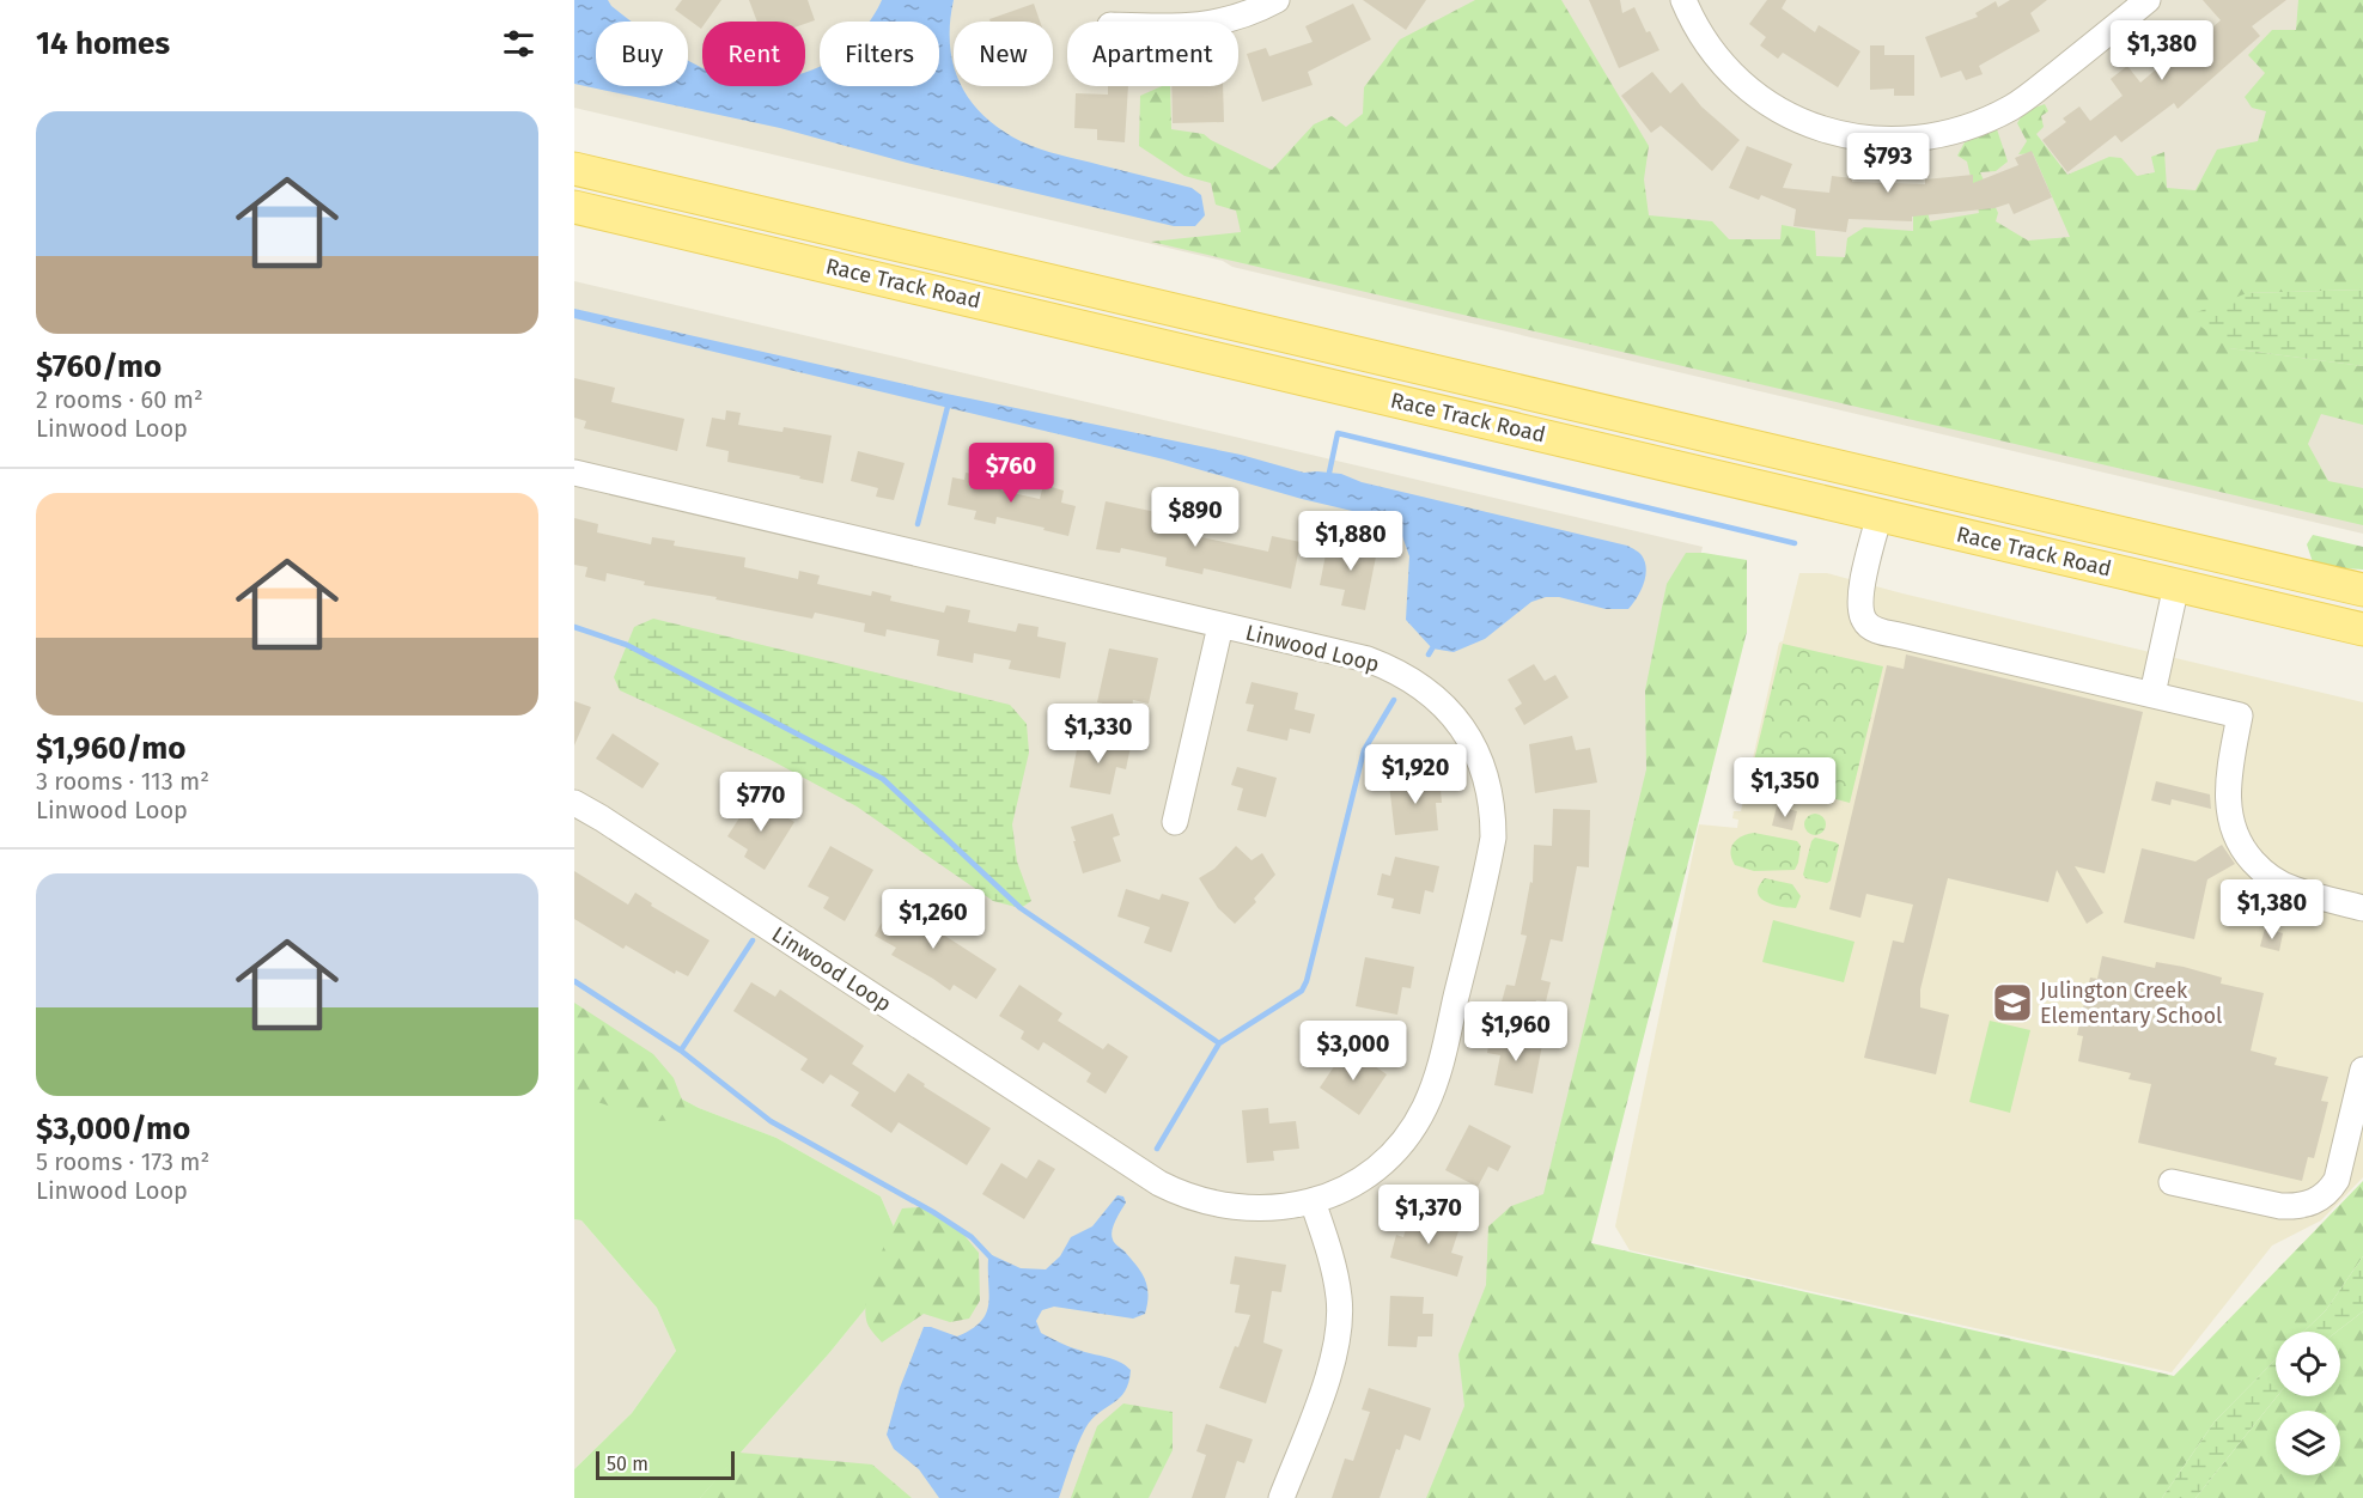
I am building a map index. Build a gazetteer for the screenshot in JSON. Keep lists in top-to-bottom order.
{
  "streets": {
    "main road": ["Race Track Road"],
    "street": ["Linwood Loop"]
  },
  "places": {
    "school or university": ["Julington Creek Elementary School"]
  },
  "scale_bar": "50 m",
  "page": {
    "heading": "14 homes",
    "price": [
      "$1,380",
      "$793",
      "$760",
      "$890",
      "$1,880",
      "$1,330",
      "$1,920",
      "$1,350",
      "$770",
      "$1,380",
      "$1,260",
      "$1,960",
      "$3,000",
      "$1,370"
    ],
    "chip": [
      "Buy",
      "Rent",
      "Filters",
      "New",
      "Apartment"
    ],
    "list": [
      {
        "name": "$760/mo",
        "note": "2 rooms · 60 m² · Linwood Loop"
      },
      {
        "name": "$1,960/mo",
        "note": "3 rooms · 113 m² · Linwood Loop"
      },
      {
        "name": "$3,000/mo",
        "note": "5 rooms · 173 m² · Linwood Loop"
      }
    ],
    "scale": "50 m"
  }
}
